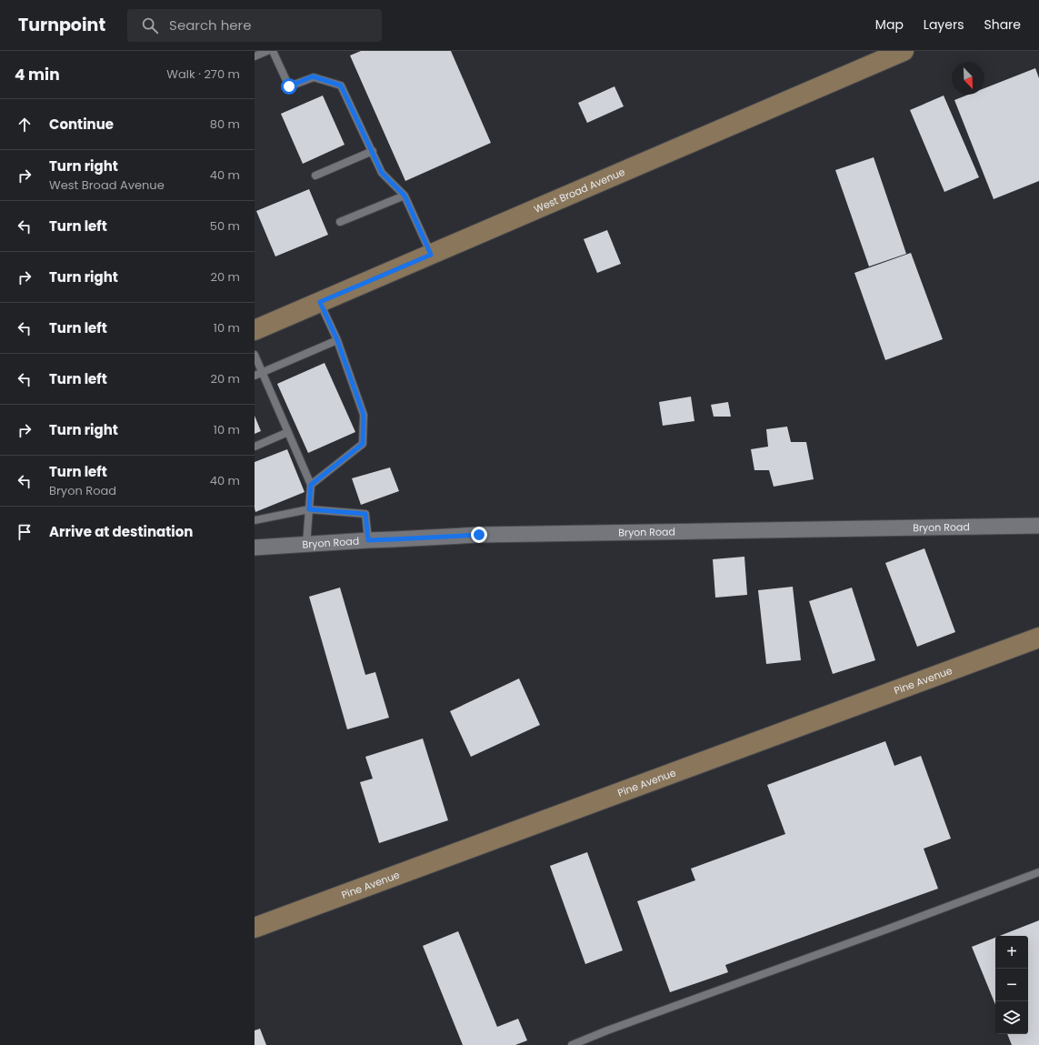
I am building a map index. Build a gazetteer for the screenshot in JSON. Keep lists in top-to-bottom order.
{
  "streets": {
    "main road": ["West Broad Avenue", "Pine Avenue"],
    "street": ["Bryon Road"]
  },
  "north": "bottom right",
  "page": {
    "header": "Turnpoint",
    "search": "Search here",
    "nav": ["Map", "Layers", "Share"],
    "heading": ["4 min", "Walk · 270 m"],
    "list": [
      ["Continue", "80 m"],
      ["Turn right", "West Broad Avenue", "40 m"],
      ["Turn left", "50 m"],
      ["Turn right", "20 m"],
      ["Turn left", "10 m"],
      ["Turn left", "20 m"],
      ["Turn right", "10 m"],
      ["Turn left", "Bryon Road", "40 m"],
      "Arrive at destination"
    ],
    "map_buttons": ["+", "−"]
  }
}
